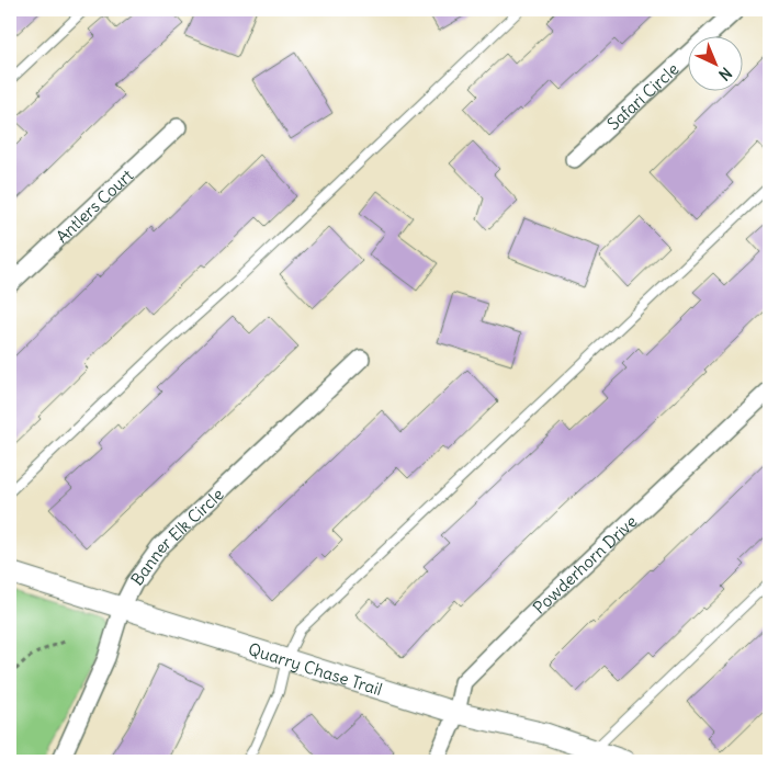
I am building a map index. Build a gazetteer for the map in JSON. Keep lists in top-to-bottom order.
{
  "streets": {
    "street": [
      "Safari Circle",
      "Antlers Court",
      "Banner Elk Circle",
      "Powderhorn Drive",
      "Quarry Chase Trail"
    ]
  },
  "crossings": [
    ["Banner Elk Circle", "Quarry Chase Trail"],
    ["Powderhorn Drive", "Quarry Chase Trail"]
  ],
  "north": "bottom right"
}
